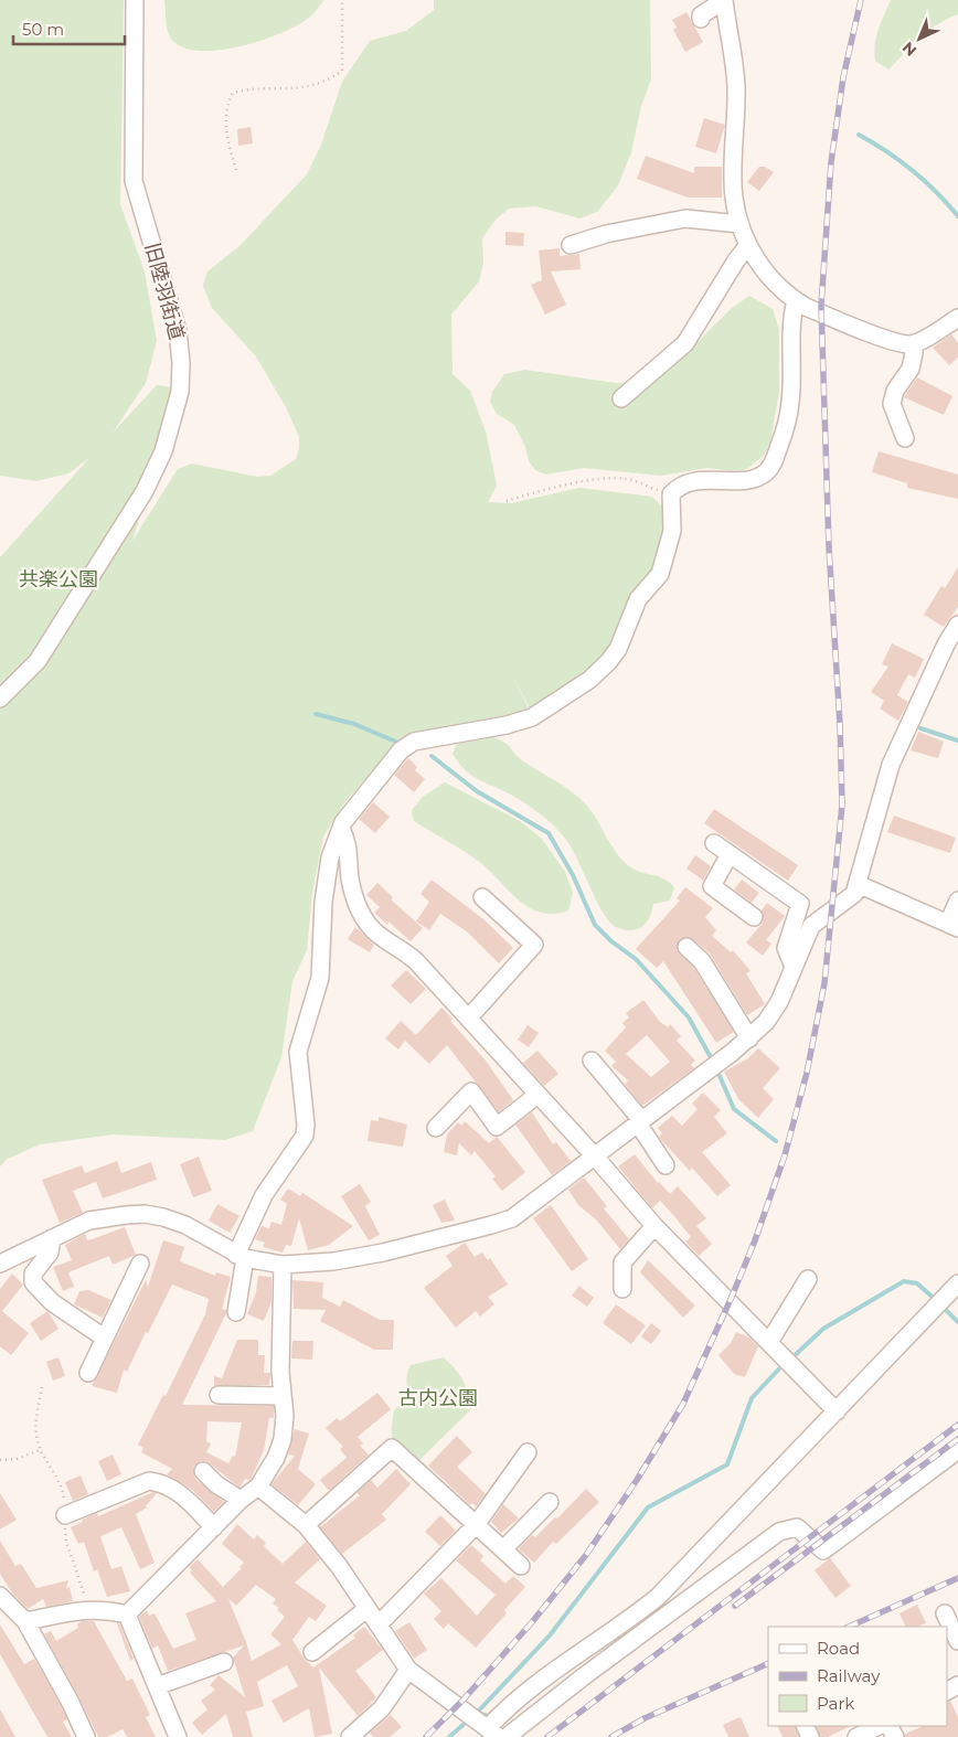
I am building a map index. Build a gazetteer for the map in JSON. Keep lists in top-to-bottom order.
{
  "streets": {
    "street": ["旧陸羽街道"]
  },
  "parks": ["共楽公園", "古内公園"],
  "legend": ["Road", "Railway", "Park"],
  "scale_bar": "50 m",
  "north": "bottom left"
}
